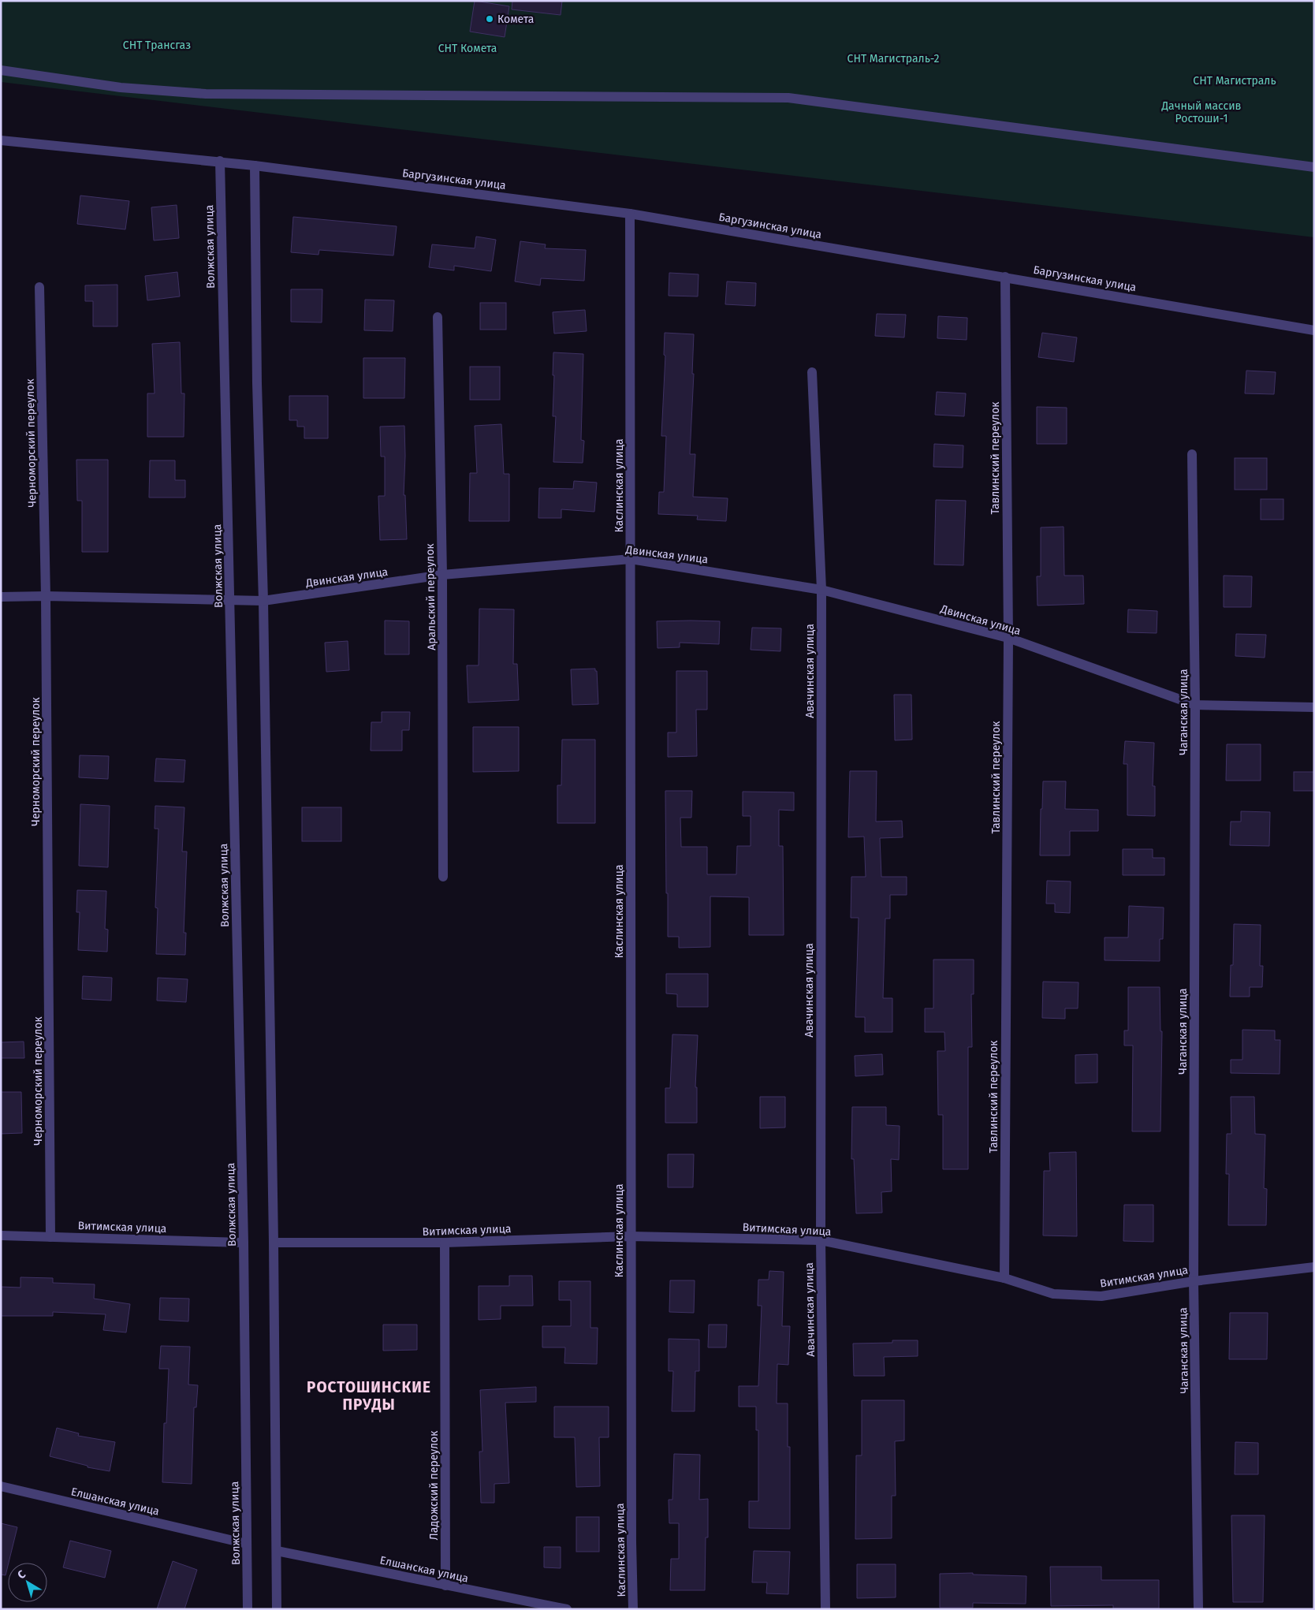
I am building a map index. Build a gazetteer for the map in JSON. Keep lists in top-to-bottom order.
{
  "streets": {
    "street": [
      "Баргузинская улица",
      "Волжская улица",
      "Черноморский переулок",
      "Тавлинский переулок",
      "Каслинская улица",
      "Двинская улица",
      "Аральский переулок",
      "Авачинская улица",
      "Чаганская улица",
      "Витимская улица",
      "Ладожский переулок",
      "Елшанская улица"
    ]
  },
  "crossings": [
    ["Баргузинская улица", "Волжская улица"],
    ["Баргузинская улица", "Тавлинский переулок"],
    ["Баргузинская улица", "Каслинская улица"],
    ["Волжская улица", "Двинская улица"],
    ["Волжская улица", "Витимская улица"],
    ["Волжская улица", "Елшанская улица"],
    ["Черноморский переулок", "Двинская улица"],
    ["Черноморский переулок", "Витимская улица"],
    ["Тавлинский переулок", "Двинская улица"],
    ["Тавлинский переулок", "Витимская улица"],
    ["Каслинская улица", "Двинская улица"],
    ["Каслинская улица", "Витимская улица"],
    ["Двинская улица", "Аральский переулок"],
    ["Двинская улица", "Авачинская улица"],
    ["Двинская улица", "Чаганская улица"],
    ["Авачинская улица", "Витимская улица"],
    ["Чаганская улица", "Витимская улица"],
    ["Витимская улица", "Ладожский переулок"],
    ["Ладожский переулок", "Елшанская улица"]
  ],
  "districts": ["РОСТОШИНСКИЕ ПРУДЫ"],
  "parks": [
    "СНТ Трансгаз",
    "СНТ Комета",
    "СНТ Магистраль-2",
    "СНТ Магистраль",
    "Дачный массив Ростоши-1"
  ],
  "places": ["Комета"],
  "north": "top left"
}
